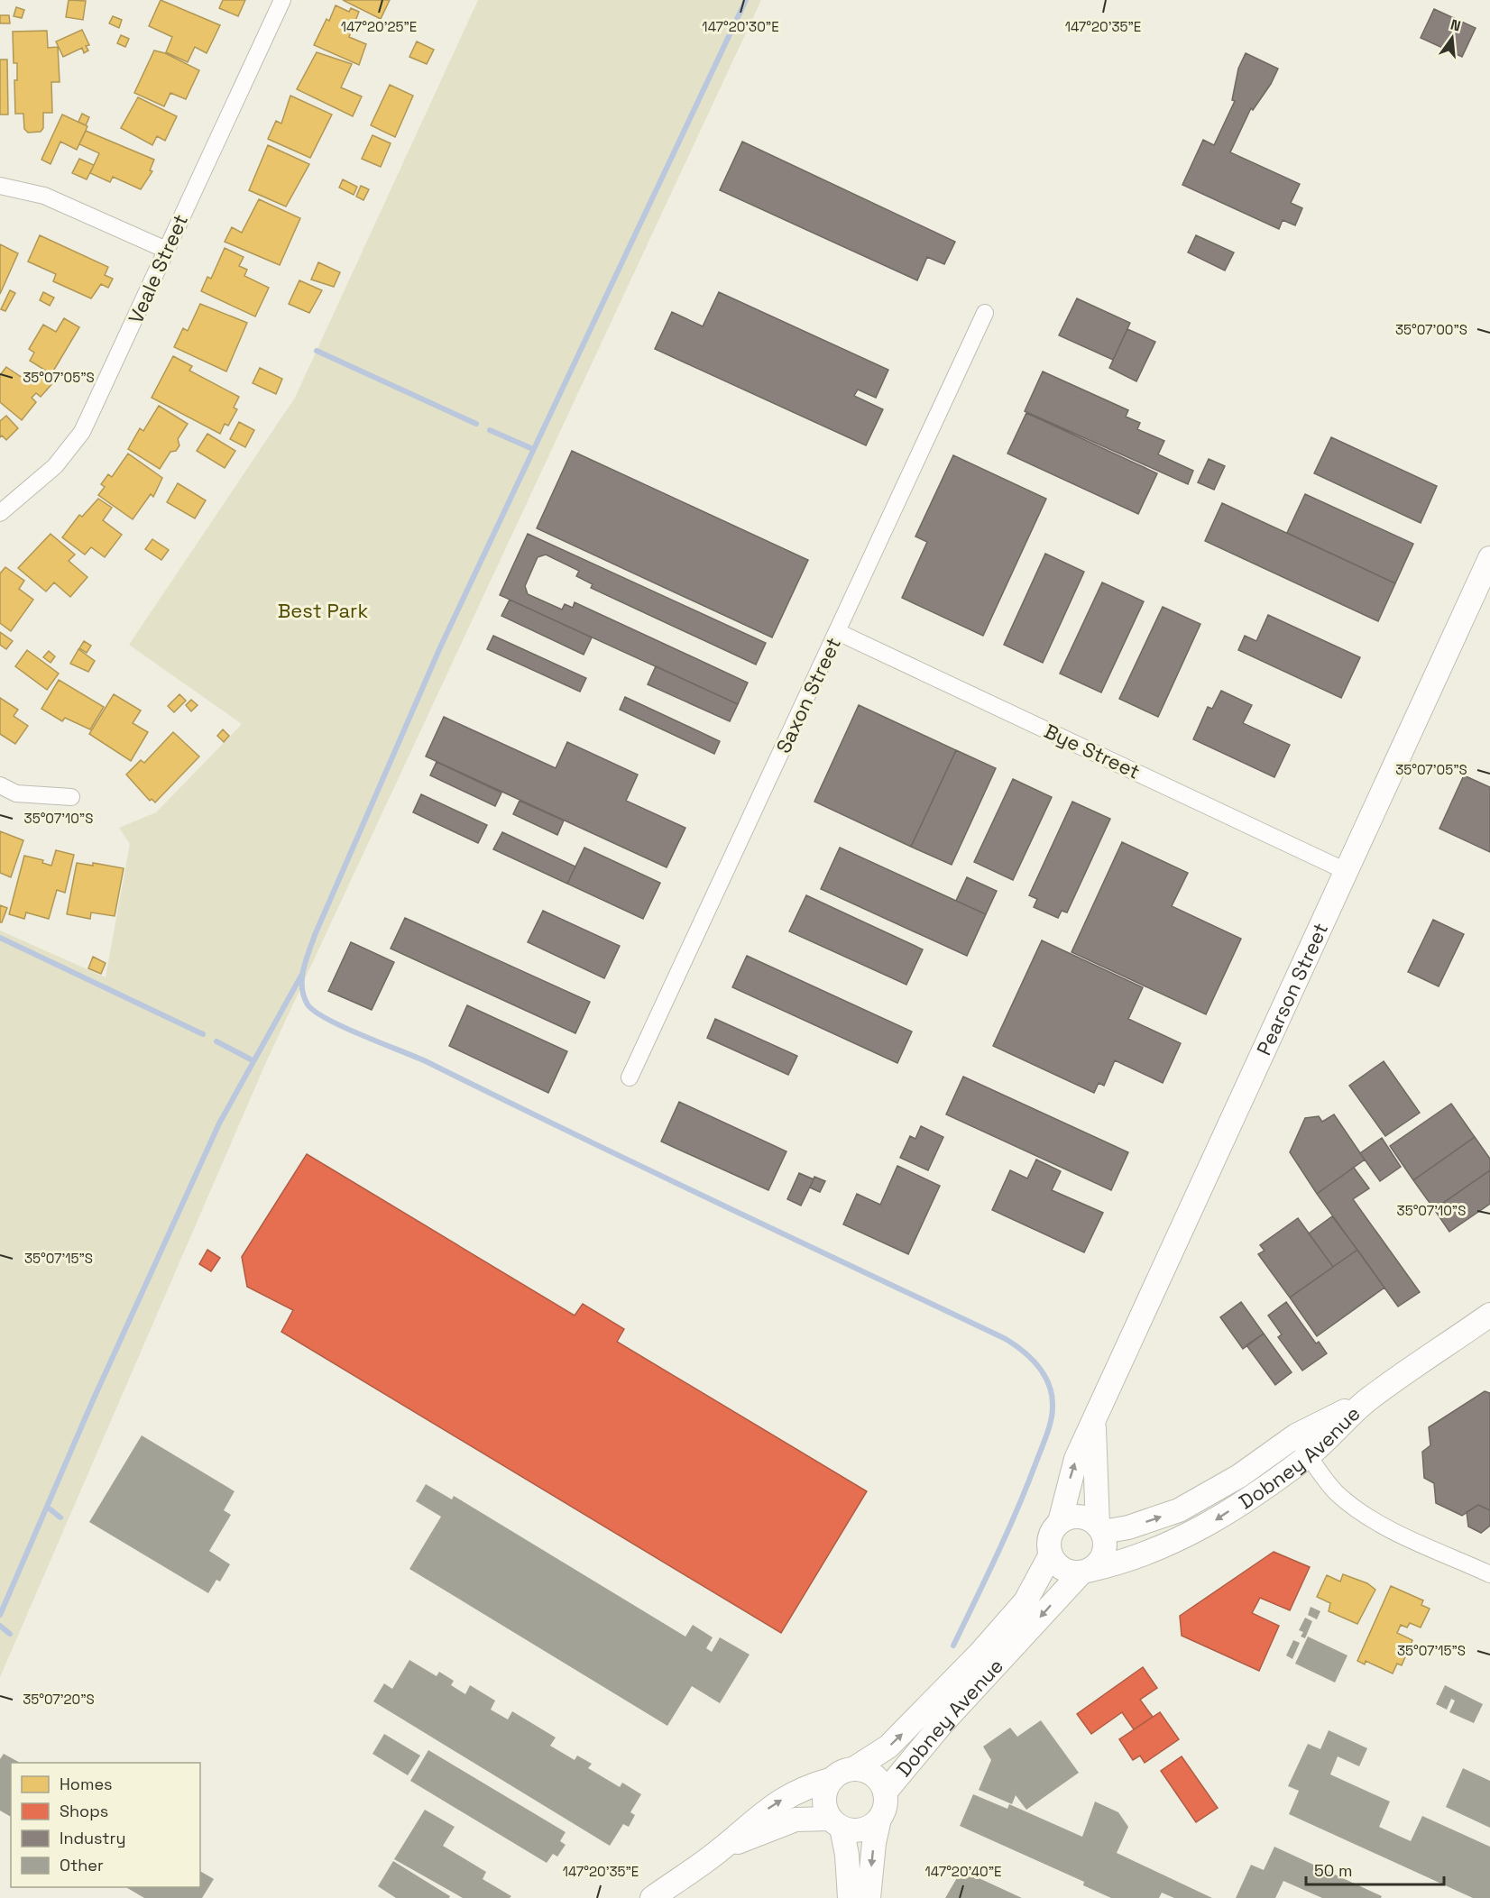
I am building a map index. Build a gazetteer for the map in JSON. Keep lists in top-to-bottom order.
{
  "streets": {
    "main road": ["Pearson Street", "Dobney Avenue"],
    "street": ["Veale Street", "Saxon Street", "Bye Street"]
  },
  "crossings": [
    ["Saxon Street", "Bye Street"],
    ["Bye Street", "Pearson Street"],
    ["Pearson Street", "Dobney Avenue"]
  ],
  "parks": ["Best Park"],
  "legend": [
    "Homes",
    "Shops",
    "Industry",
    "Other"
  ],
  "scale_bar": "50 m",
  "north": "top",
  "coordinates": [
    "147°20'25\"E",
    "147°20'30\"E",
    "147°20'35\"E",
    "35°07'00\"S",
    "35°07'05\"S",
    "35°07'10\"S",
    "35°07'15\"S",
    "35°07'20\"S",
    "147°20'40\"E"
  ]
}
